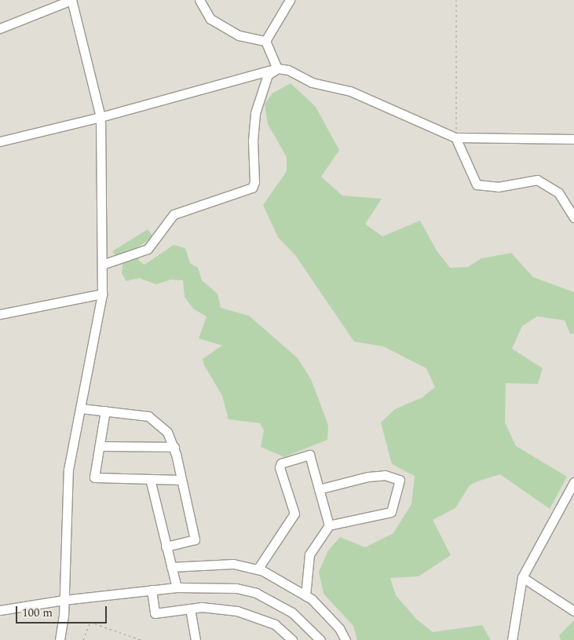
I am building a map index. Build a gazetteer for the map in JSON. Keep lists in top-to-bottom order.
{
  "scale_bar": "100 m"
}
